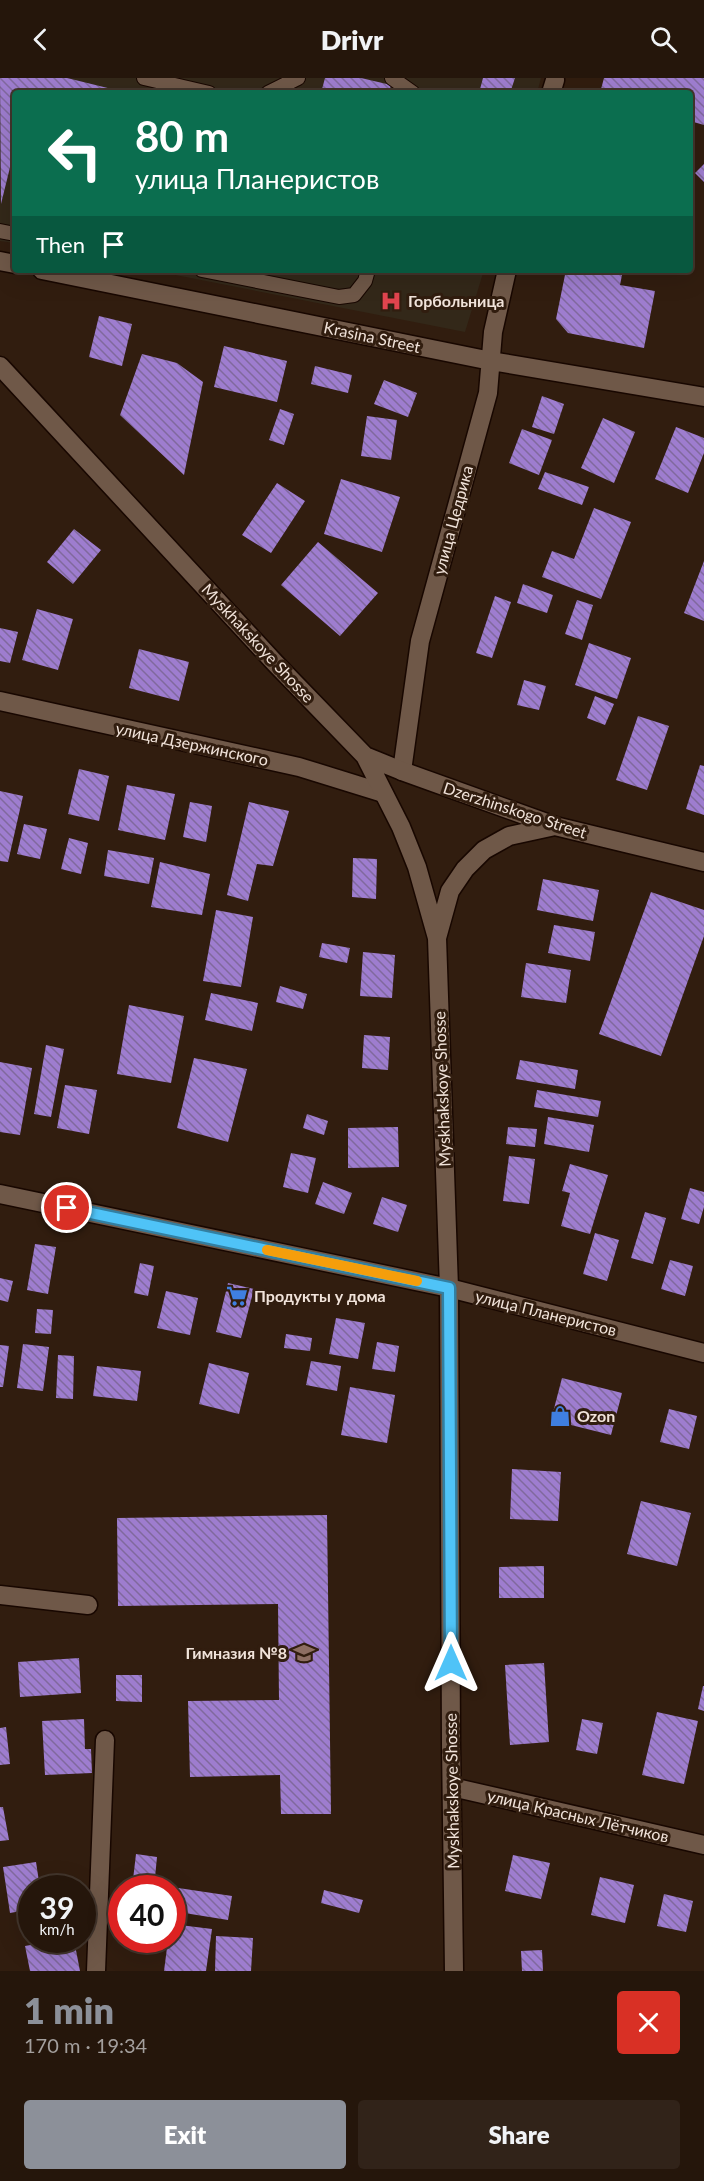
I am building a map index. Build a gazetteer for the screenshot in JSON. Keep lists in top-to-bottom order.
{
  "streets": {
    "street": [
      "Krasina Street",
      "улица Цедрика",
      "Myskhakskoye Shosse",
      "улица Дзержинского",
      "Dzerzhinskogo Street",
      "улица Планеристов",
      "улица Красных Лётчиков"
    ]
  },
  "crossings": [
    ["Krasina Street", "улица Цедрика"],
    ["улица Цедрика", "Dzerzhinskogo Street"],
    ["Myskhakskoye Shosse", "улица Дзержинского"],
    ["Myskhakskoye Shosse", "Dzerzhinskogo Street"],
    ["Myskhakskoye Shosse", "улица Планеристов"],
    ["Myskhakskoye Shosse", "улица Красных Лётчиков"]
  ],
  "places": {
    "hospital": ["Горбольница"],
    "supermarket": ["Продукты у дома"],
    "shop": ["Ozon"],
    "school or university": ["Гимназия №8"]
  },
  "page": {
    "header": "Drivr",
    "turn": ["80 m", "улица Планеристов"],
    "then": "Then",
    "speed": "39 km/h",
    "limit": "40",
    "heading": ["1 min", "170 m · 19:34"],
    "buttons": ["Exit", "Share"]
  }
}
